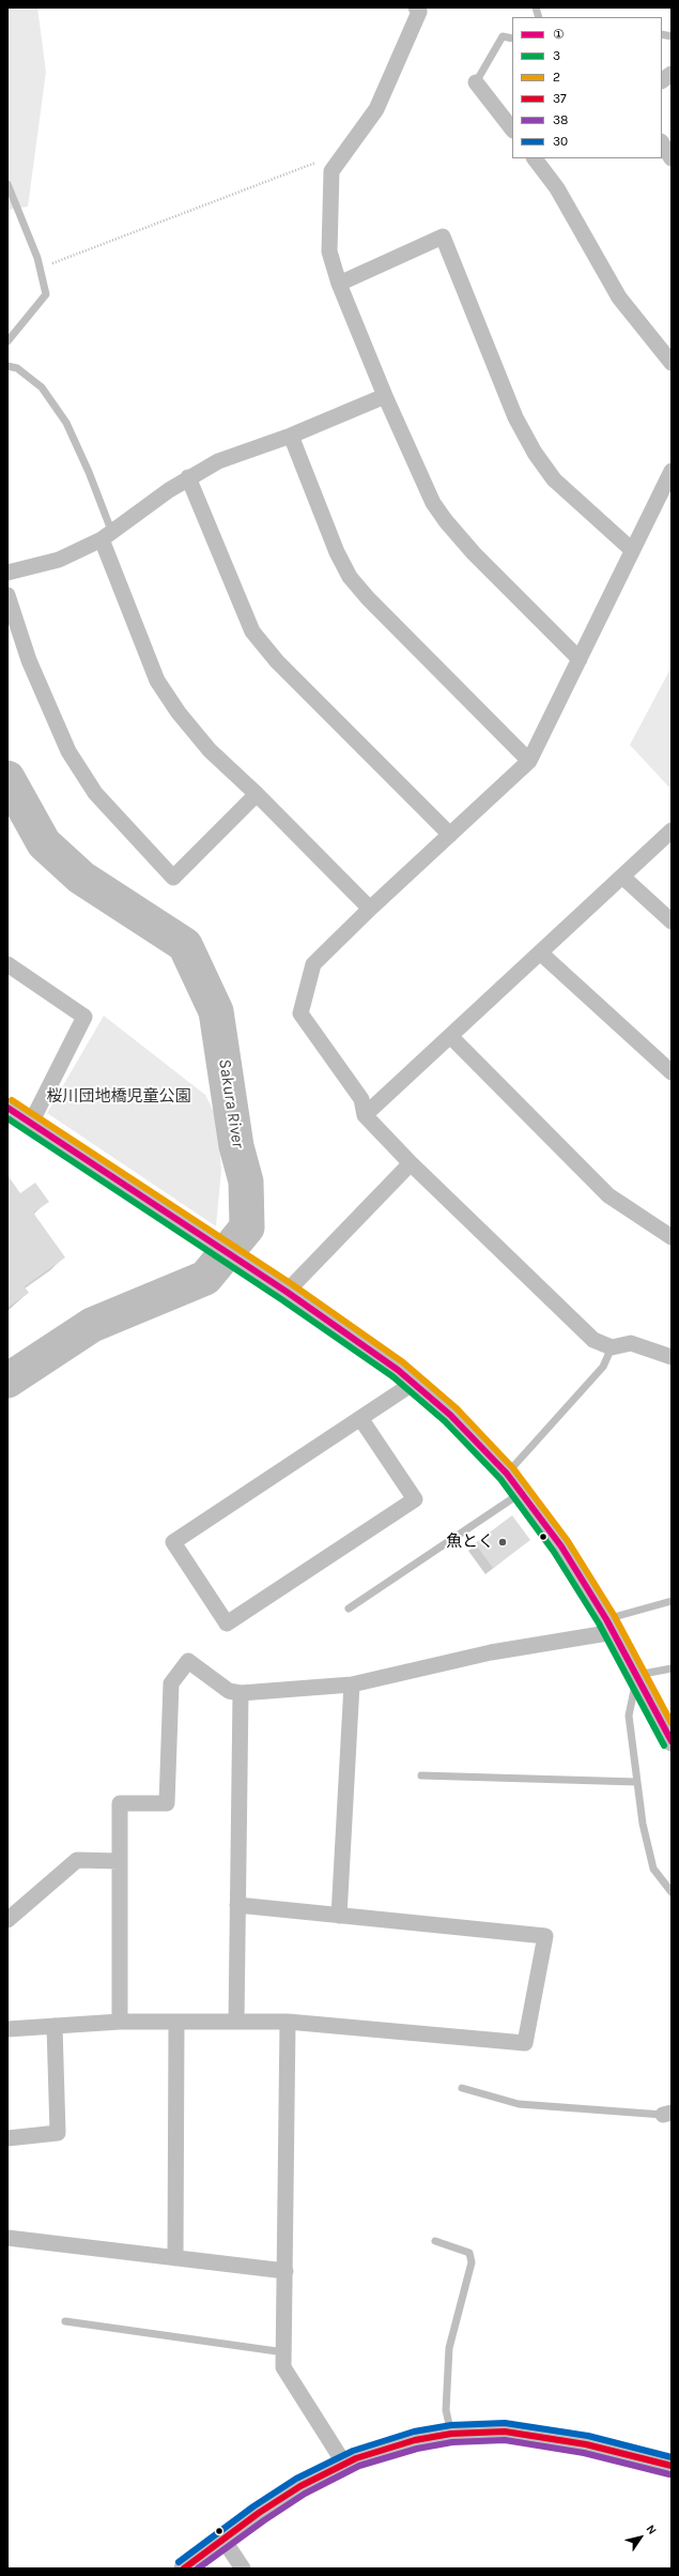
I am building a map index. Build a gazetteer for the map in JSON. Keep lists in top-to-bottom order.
{
  "water": ["Sakura River"],
  "parks": ["桜川団地橋児童公園"],
  "places": ["魚とく"],
  "lines": [
    "transit line 2",
    "transit line ①",
    "transit line 3",
    "transit line 30",
    "transit line 37",
    "transit line 38"
  ],
  "legend": [
    "①",
    "3",
    "2",
    "37",
    "38",
    "30"
  ],
  "north": "top right"
}
